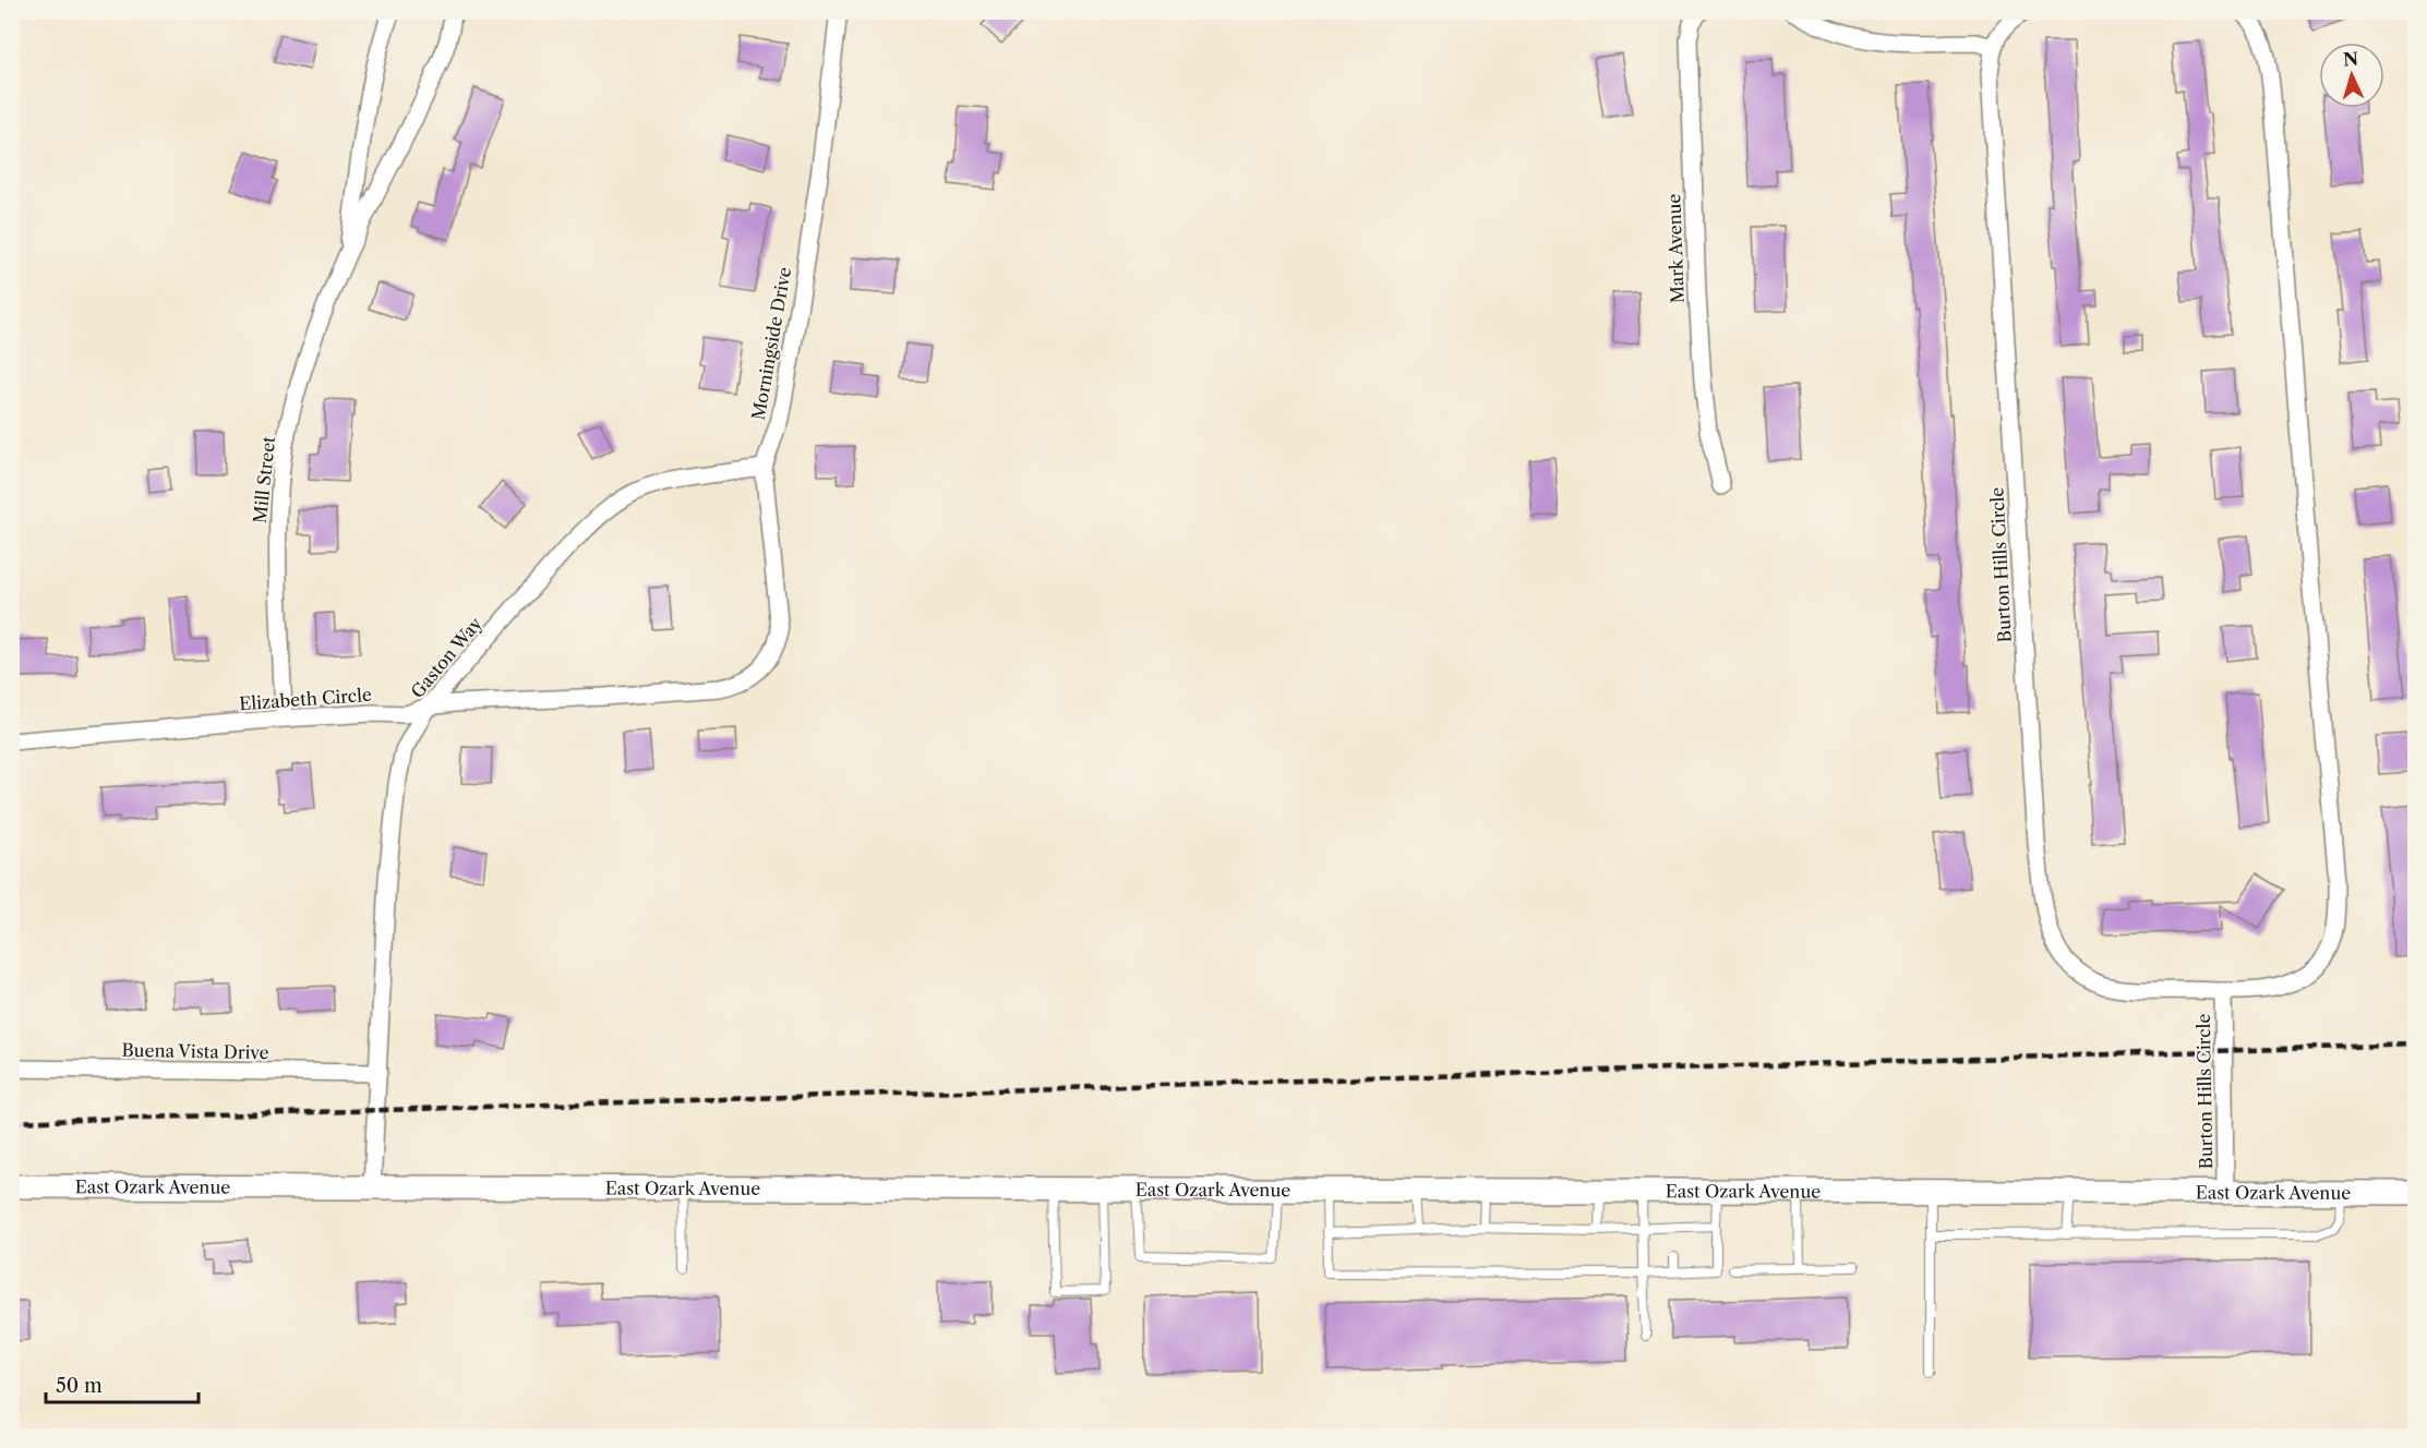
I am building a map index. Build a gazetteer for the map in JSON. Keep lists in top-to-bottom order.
{
  "streets": {
    "main road": ["East Ozark Avenue"],
    "street": [
      "Mark Avenue",
      "Morningside Drive",
      "Mill Street",
      "Burton Hills Circle",
      "Gaston Way",
      "Elizabeth Circle",
      "Buena Vista Drive"
    ]
  },
  "crossings": [
    ["Morningside Drive", "Gaston Way"],
    ["Morningside Drive", "Elizabeth Circle"],
    ["Mill Street", "Elizabeth Circle"],
    ["Burton Hills Circle", "East Ozark Avenue"],
    ["Gaston Way", "Elizabeth Circle"],
    ["Gaston Way", "Buena Vista Drive"],
    ["Gaston Way", "East Ozark Avenue"]
  ],
  "scale_bar": "50 m",
  "north": "top"
}
